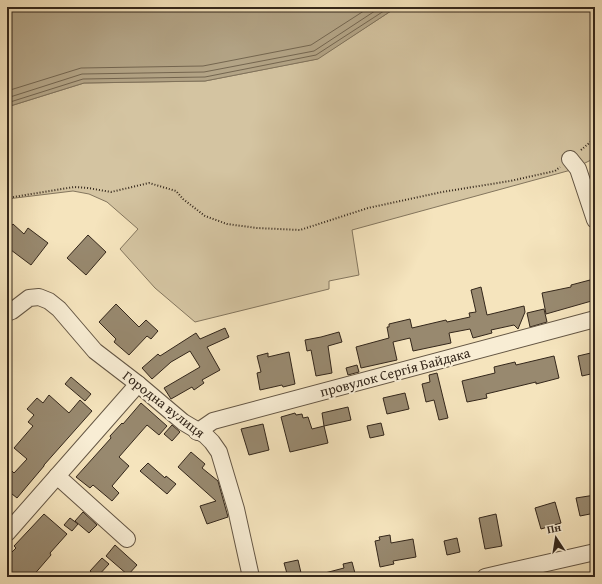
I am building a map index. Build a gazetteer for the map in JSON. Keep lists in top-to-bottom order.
{
  "streets": {
    "street": ["провулок Сергія Байдака", "Городна вулиця"]
  },
  "crossings": [
    ["провулок Сергія Байдака", "Городна вулиця"]
  ],
  "north": "top"
}
